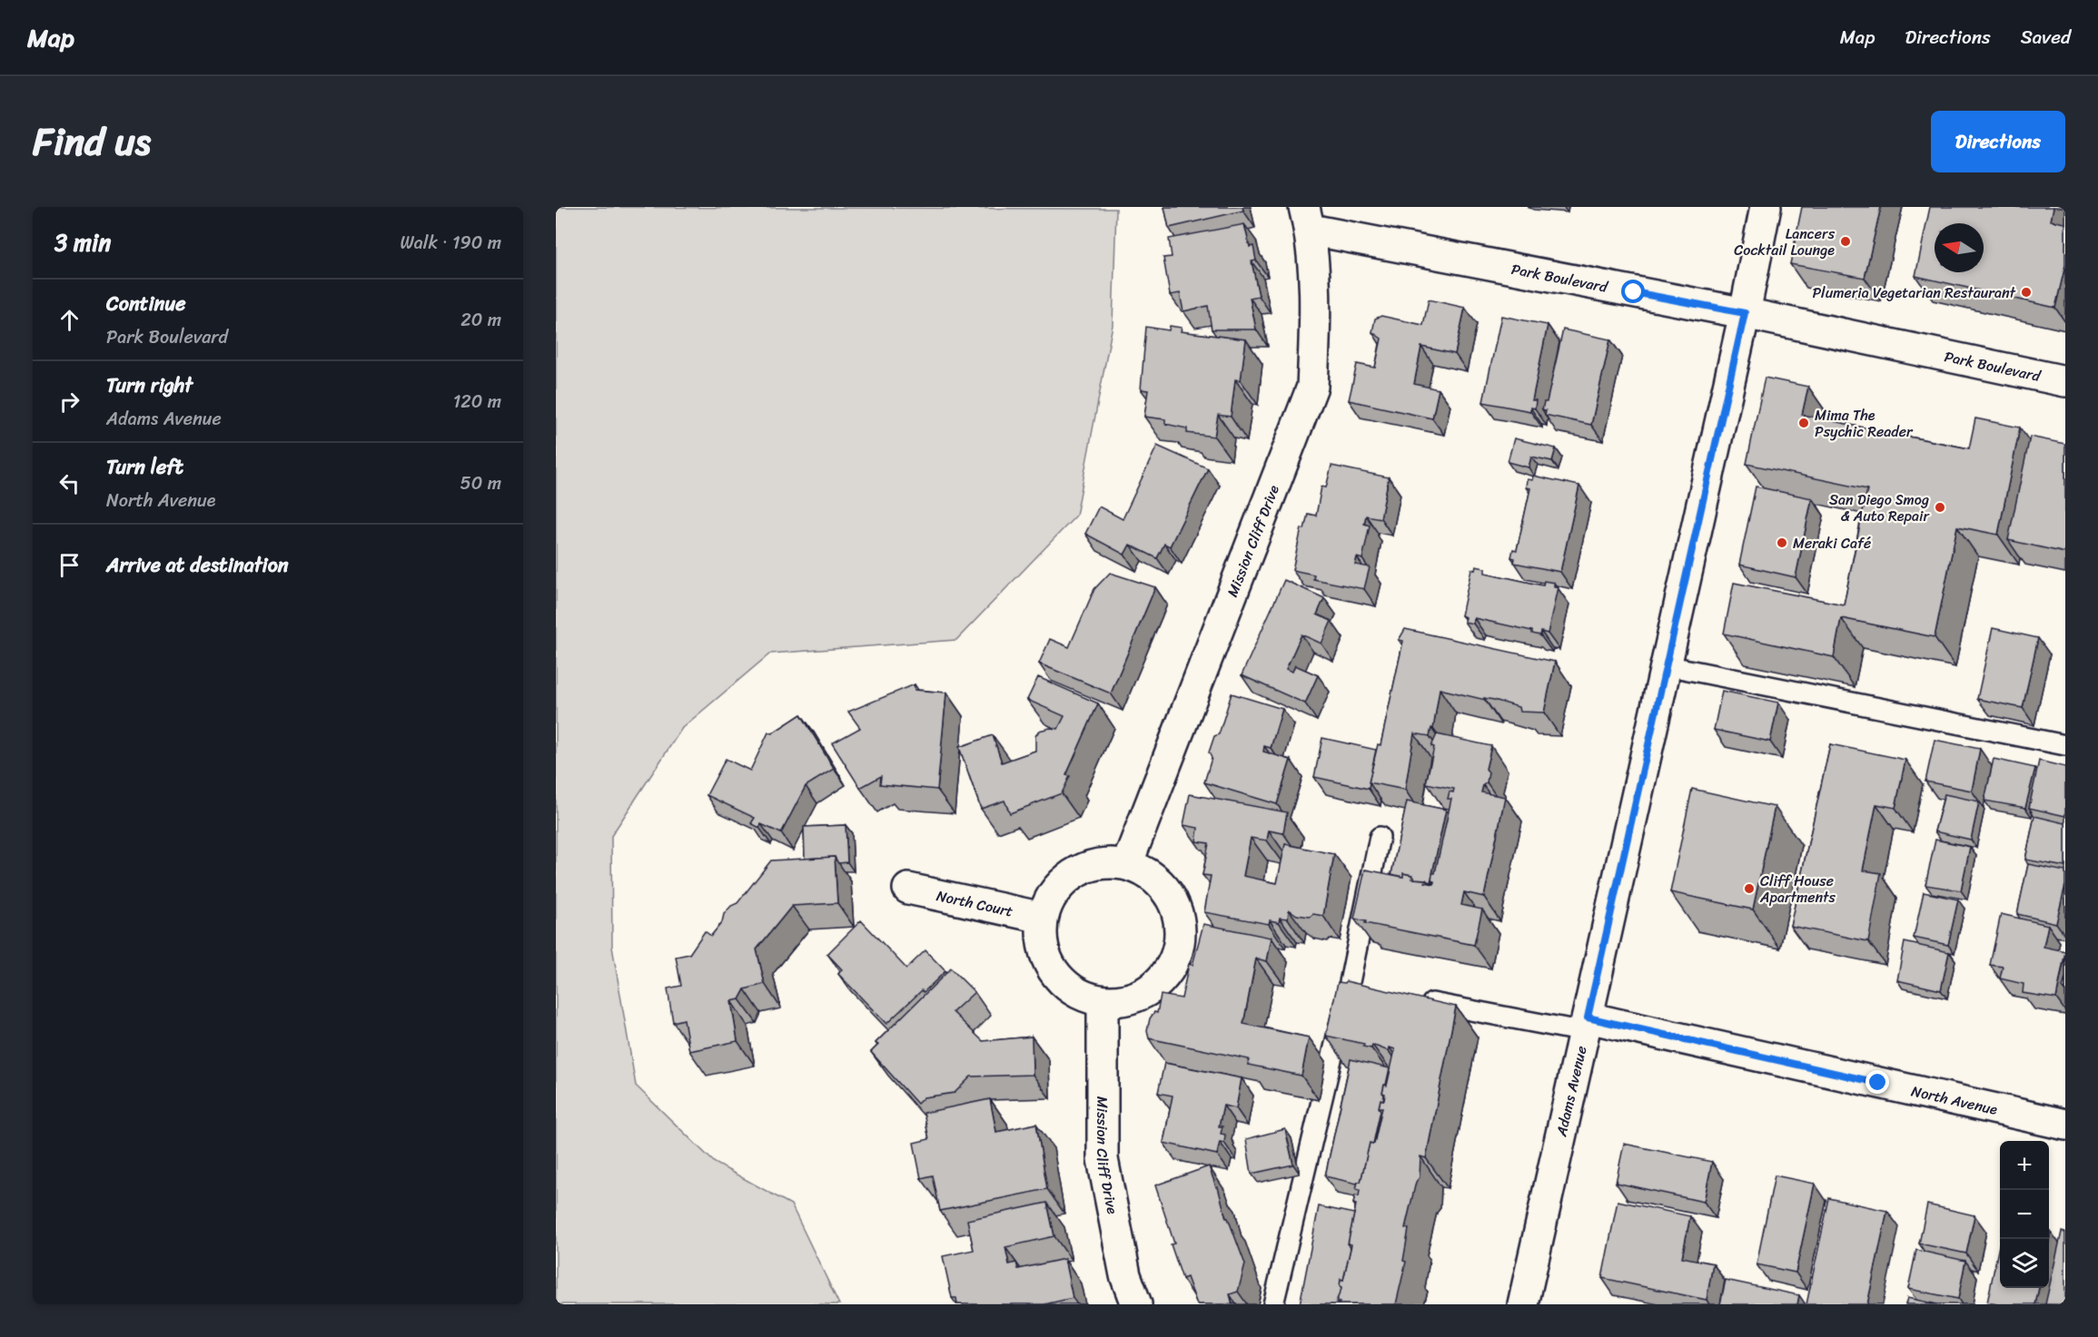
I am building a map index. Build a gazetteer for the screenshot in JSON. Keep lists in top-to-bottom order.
{
  "streets": {
    "street": [
      "Park Boulevard",
      "Mission Cliff Drive",
      "North Court",
      "Adams Avenue",
      "North Avenue"
    ]
  },
  "crossings": [
    ["Park Boulevard", "Mission Cliff Drive"],
    ["Park Boulevard", "Adams Avenue"],
    ["Mission Cliff Drive", "North Court"],
    ["Adams Avenue", "North Avenue"]
  ],
  "places": [
    "Lancers Cocktail Lounge",
    "Plumeria Vegetarian Restaurant",
    "Mima The Psychic Reader",
    "San Diego Smog & Auto Repair",
    "Meraki Café",
    "Cliff House Apartments"
  ],
  "north": "left",
  "page": {
    "header": "Map",
    "nav": ["Map", "Directions", "Saved"],
    "title": "Find us",
    "buttons": "Directions",
    "heading": ["3 min", "Walk · 190 m"],
    "list": [
      ["Continue", "Park Boulevard", "20 m"],
      ["Turn right", "Adams Avenue", "120 m"],
      ["Turn left", "North Avenue", "50 m"],
      "Arrive at destination"
    ],
    "map_buttons": ["+", "−"]
  }
}
